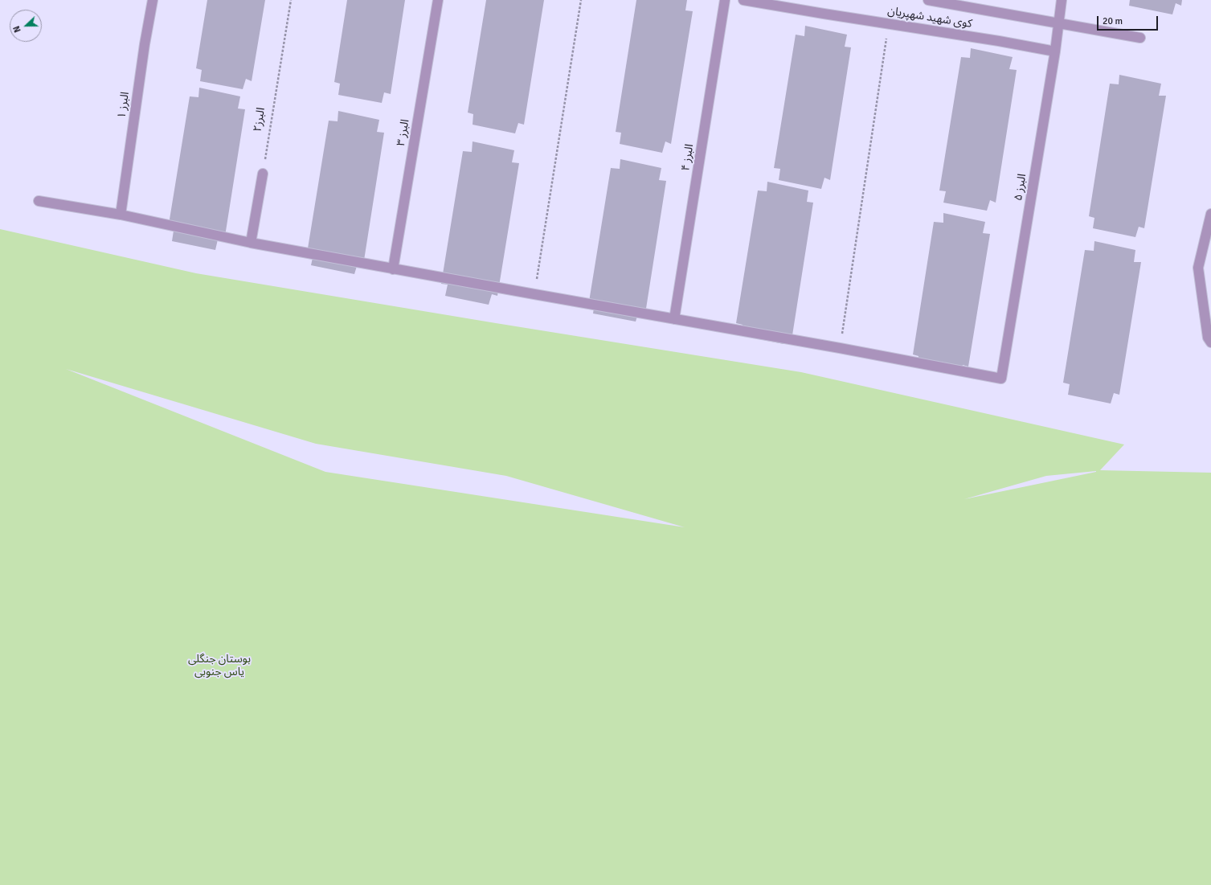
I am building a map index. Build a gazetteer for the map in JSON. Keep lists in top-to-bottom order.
{
  "streets": {
    "street": [
      "کوی شهید شهپریان",
      "البرز ۱",
      "البرز ۳",
      "البرز ۴",
      "البرز ۵"
    ],
    "path": ["البرز۲"]
  },
  "crossings": [
    ["کوی شهید شهپریان", "البرز ۵"]
  ],
  "parks": ["بوستان جنگلی یاس جنوبی"],
  "scale_bar": "20 m",
  "north": "left"
}
